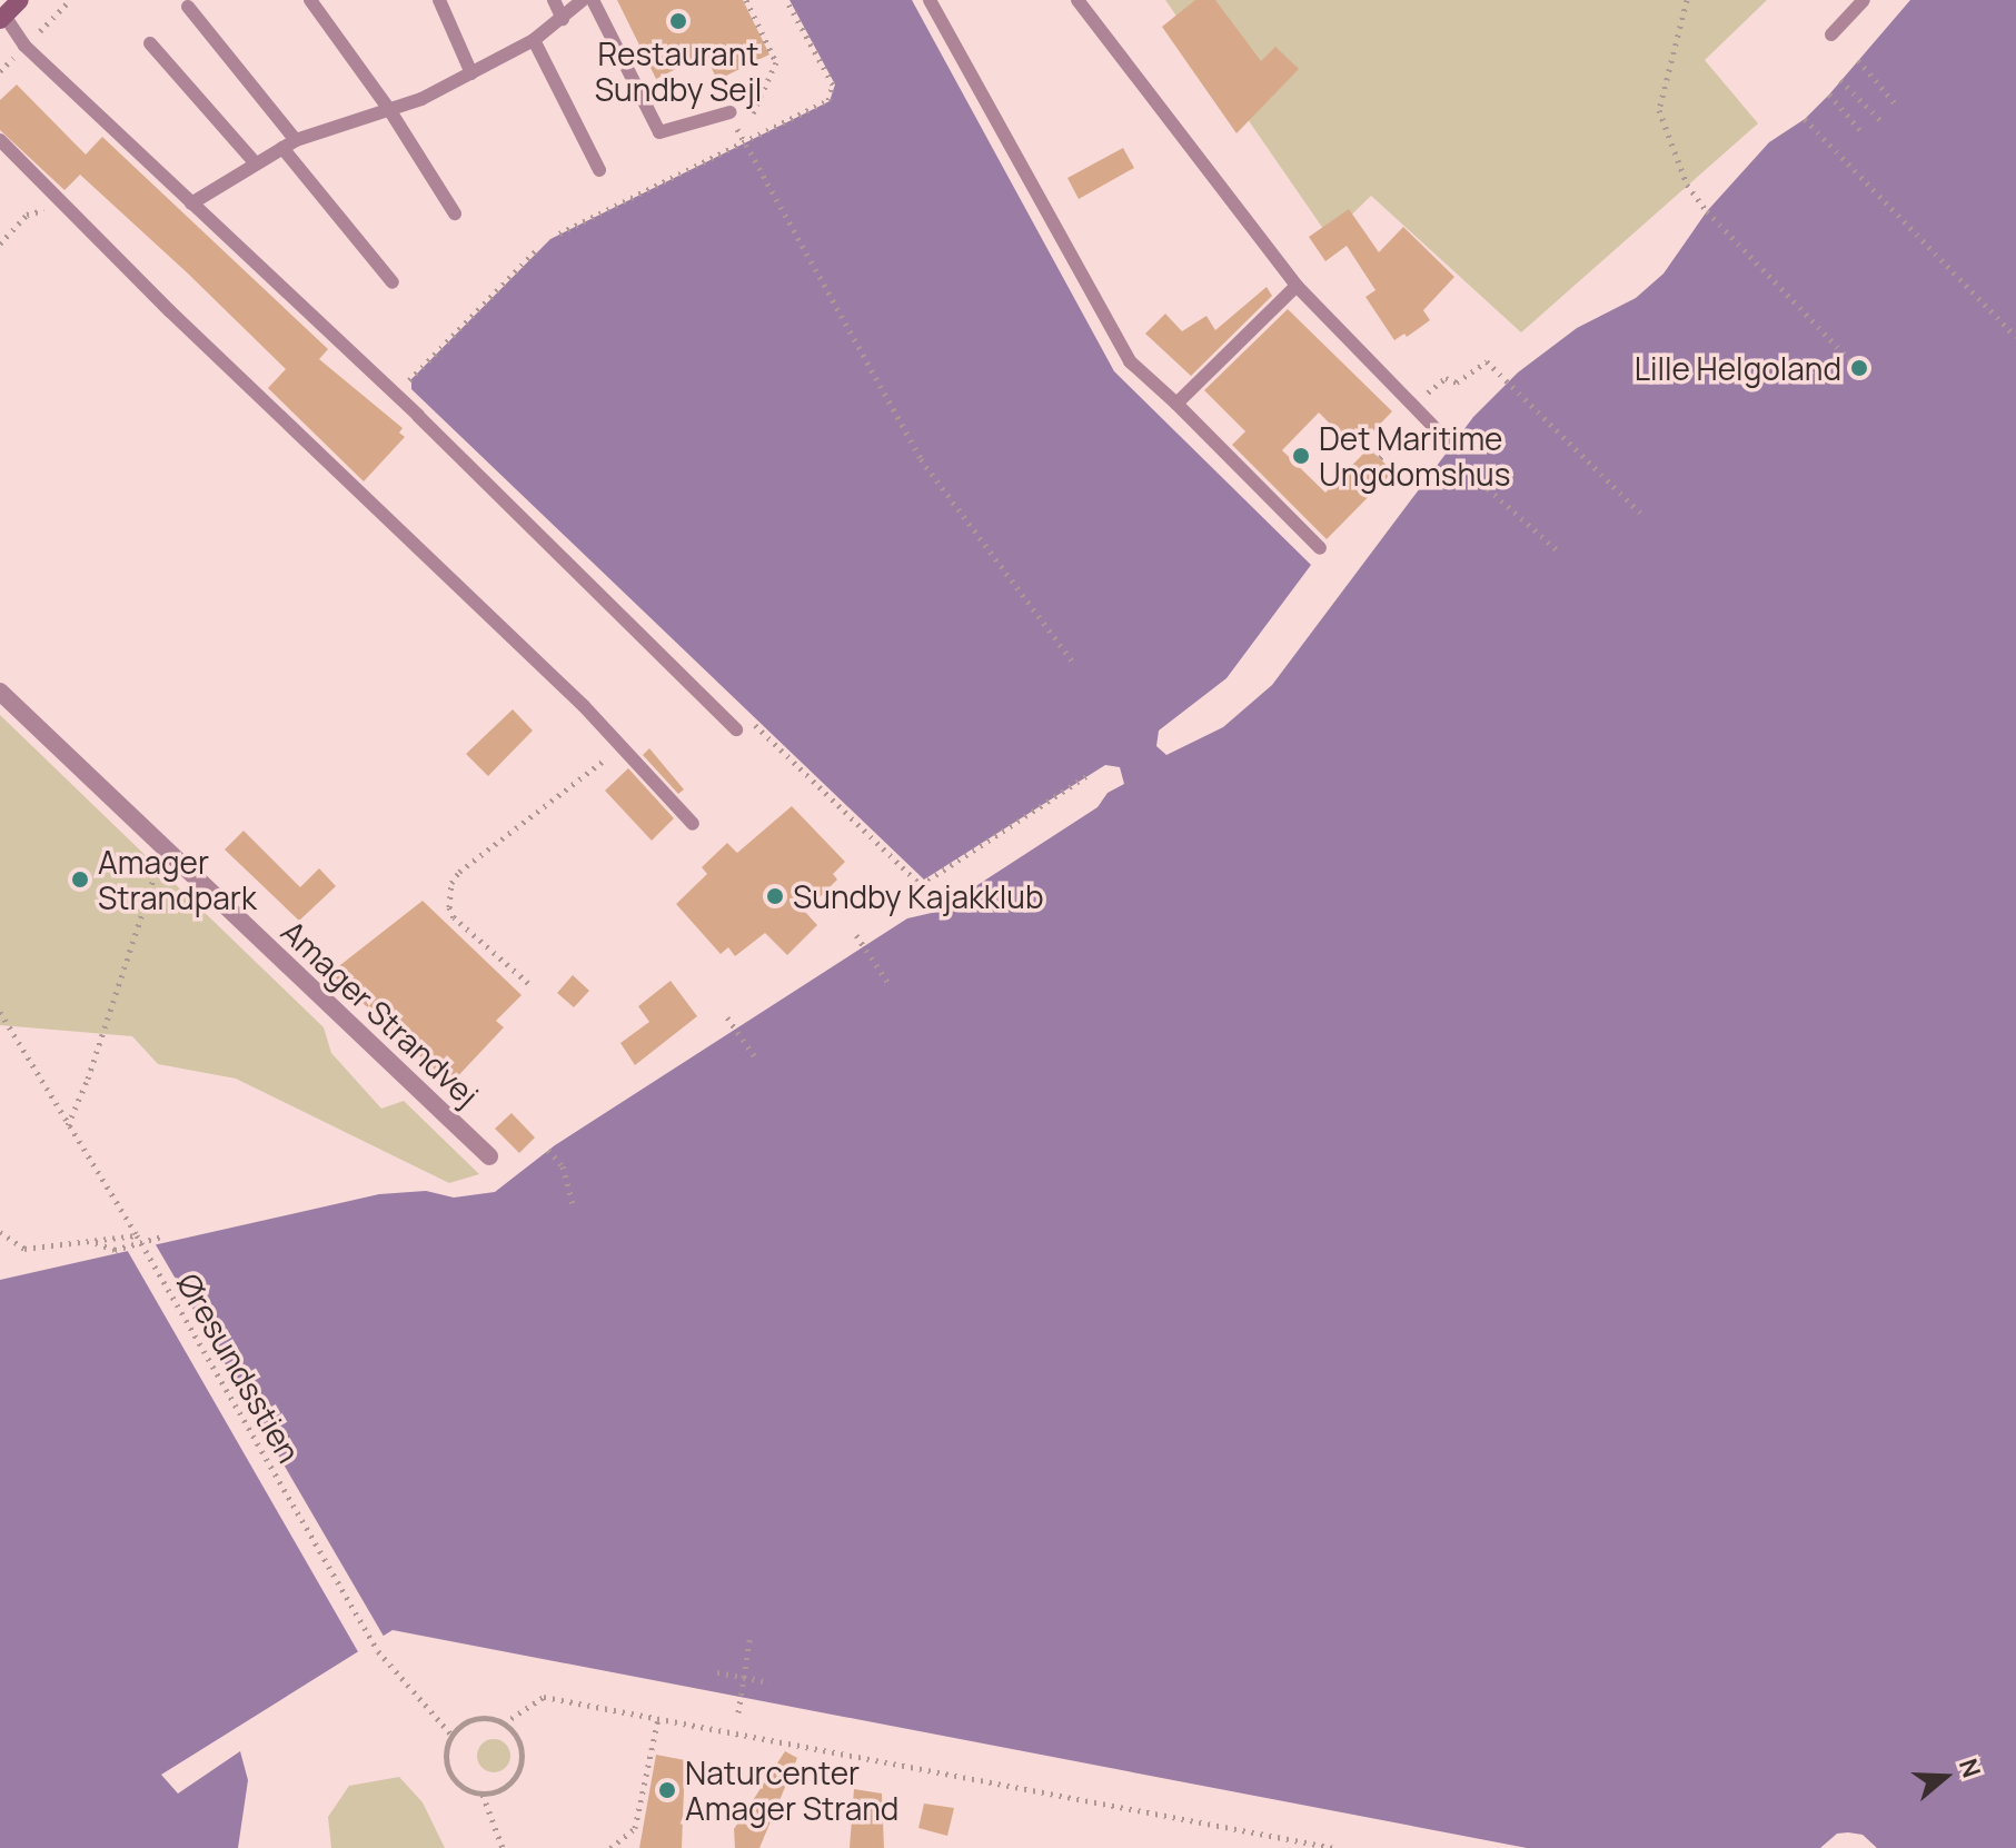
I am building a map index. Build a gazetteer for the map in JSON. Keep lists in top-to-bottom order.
{
  "streets": {
    "street": ["Amager Strandvej"],
    "path": ["Øresundsstien"]
  },
  "places": [
    "Restaurant Sundby Sejl",
    "Lille Helgoland",
    "Det Maritime Ungdomshus",
    "Amager Strandpark",
    "Sundby Kajakklub",
    "Naturcenter Amager Strand"
  ],
  "north": "right"
}
